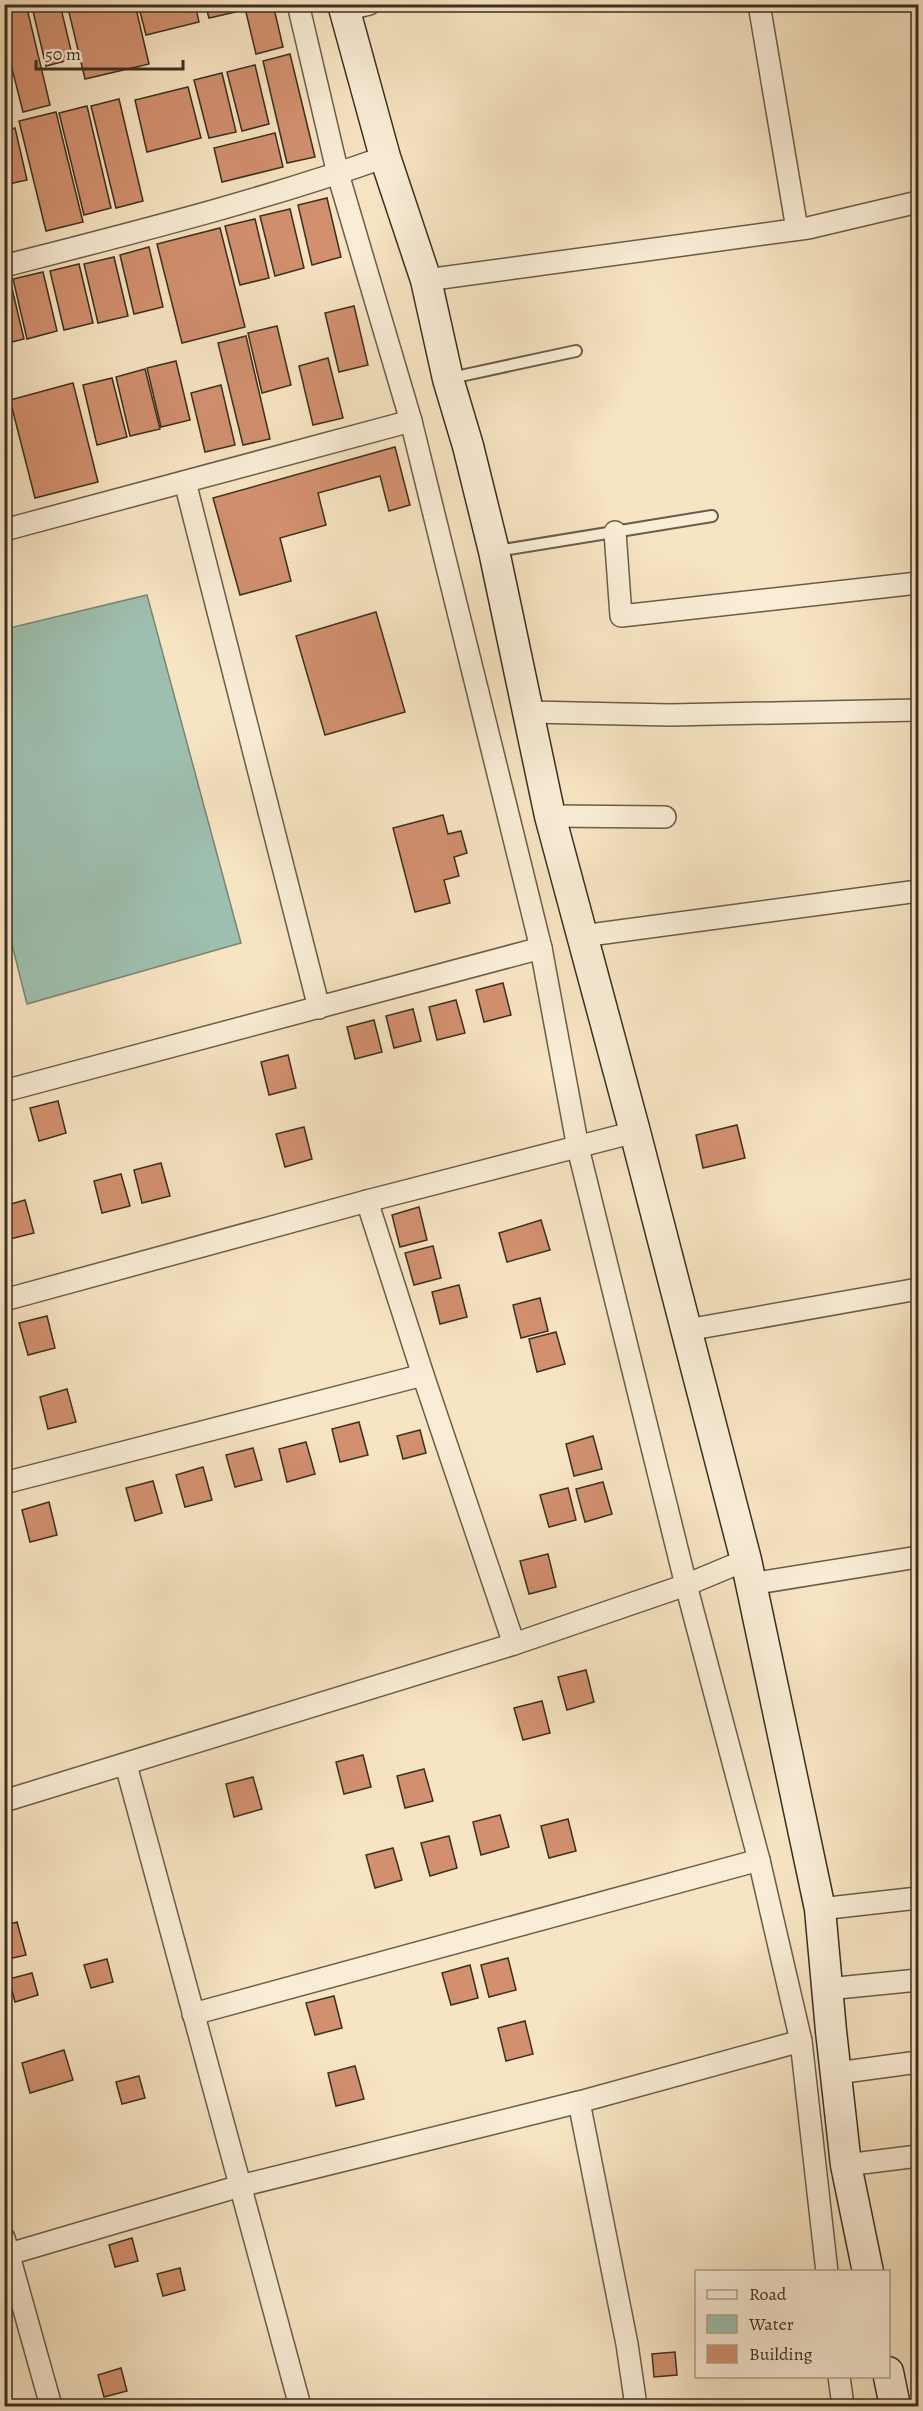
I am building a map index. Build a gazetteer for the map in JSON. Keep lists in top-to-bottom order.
{
  "legend": ["Road", "Water", "Building"],
  "scale_bar": "50 m"
}
